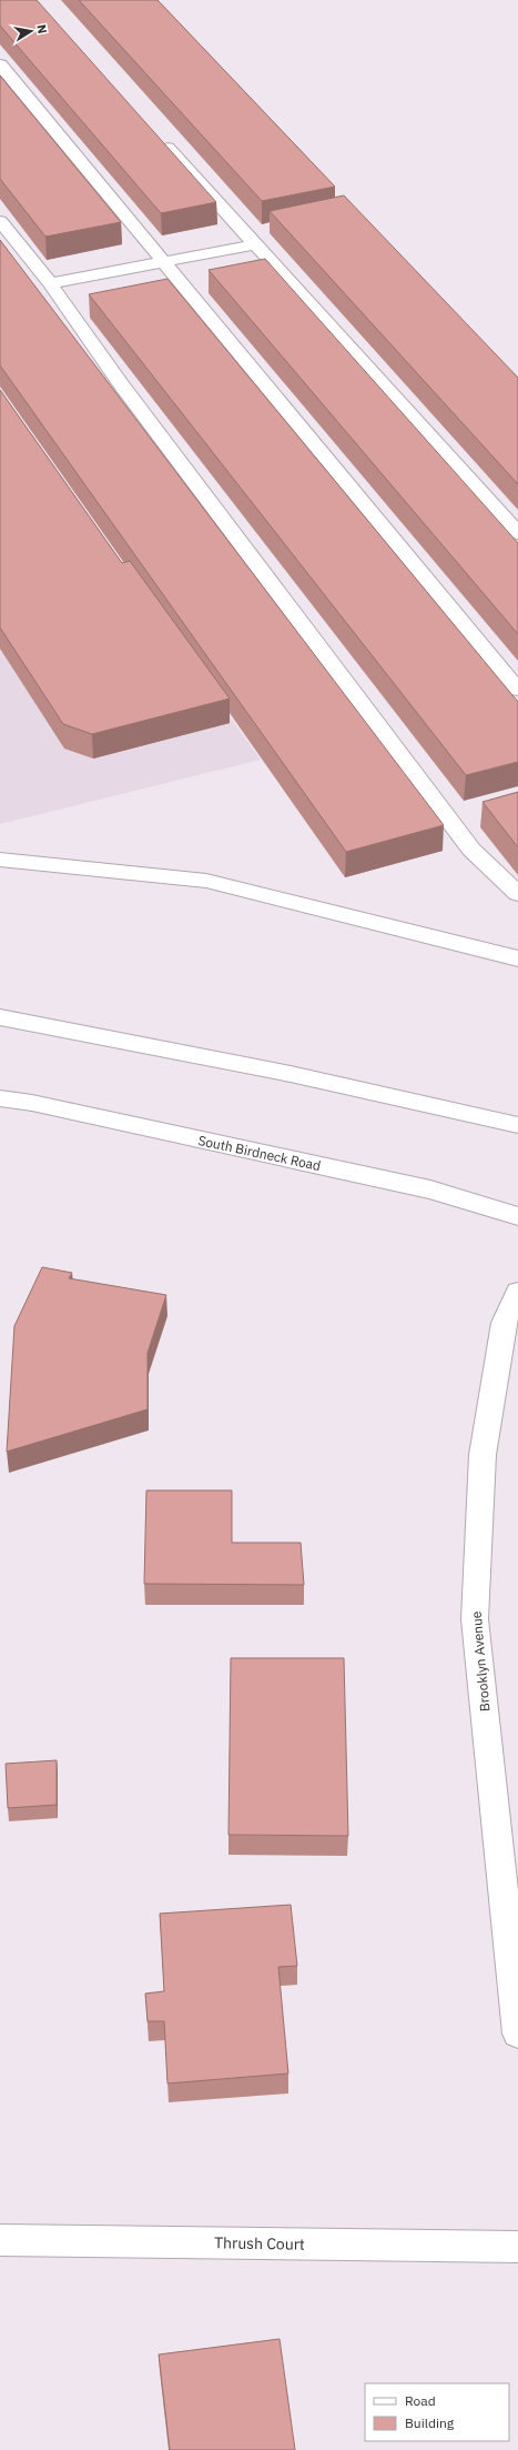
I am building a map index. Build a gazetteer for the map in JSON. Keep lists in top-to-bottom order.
{
  "streets": {
    "street": ["South Birdneck Road", "Brooklyn Avenue", "Thrush Court"]
  },
  "legend": ["Road", "Building"],
  "north": "right"
}
